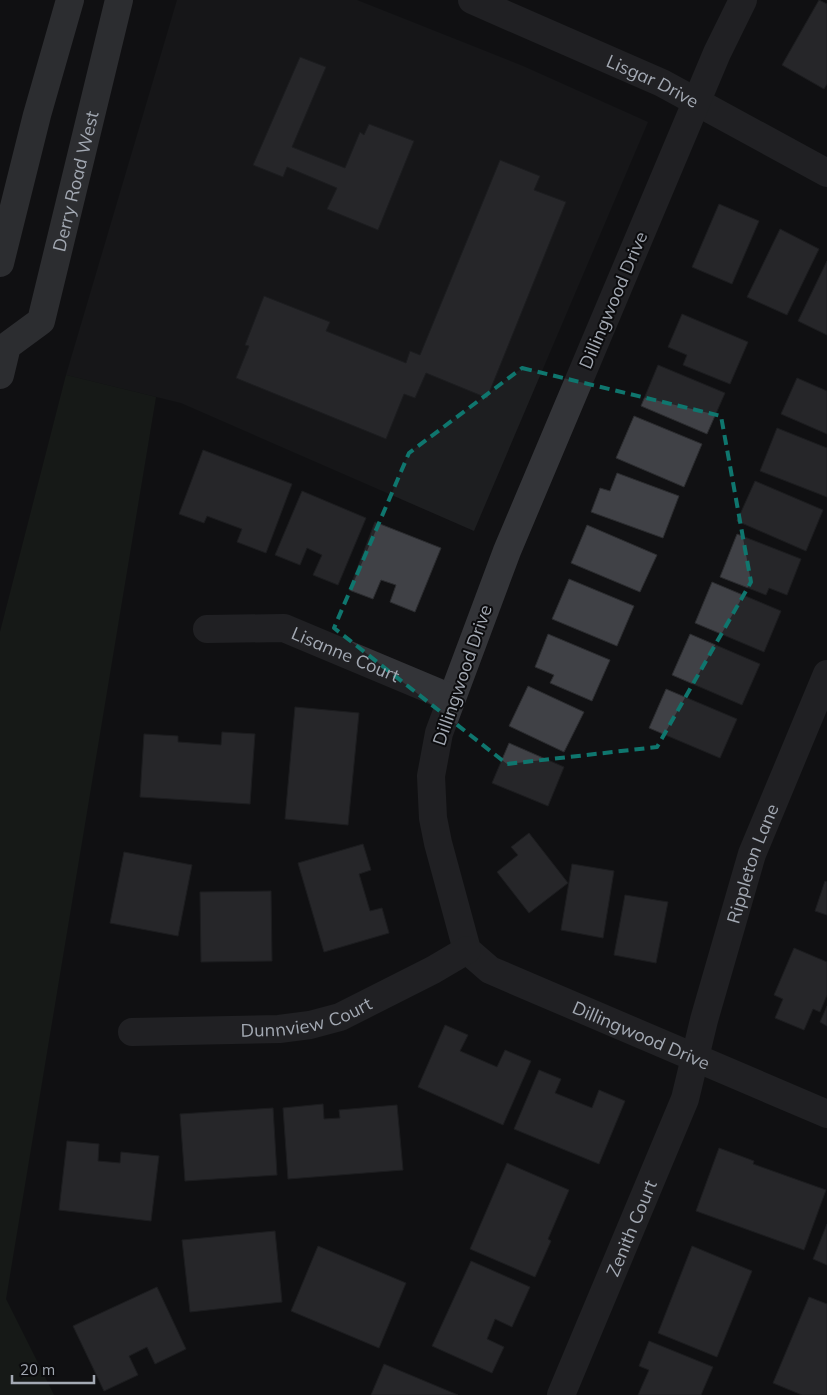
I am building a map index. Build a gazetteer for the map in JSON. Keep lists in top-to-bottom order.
{
  "streets": {
    "main road": ["Derry Road West"],
    "street": [
      "Lisgar Drive",
      "Dillingwood Drive",
      "Lisanne Court",
      "Rippleton Lane",
      "Dunnview Court",
      "Zenith Court"
    ]
  },
  "crossings": [
    ["Lisgar Drive", "Dillingwood Drive"],
    ["Dillingwood Drive", "Lisanne Court"],
    ["Dillingwood Drive", "Rippleton Lane"],
    ["Dillingwood Drive", "Dunnview Court"],
    ["Dillingwood Drive", "Zenith Court"],
    ["Rippleton Lane", "Zenith Court"]
  ],
  "scale_bar": "20 m"
}
